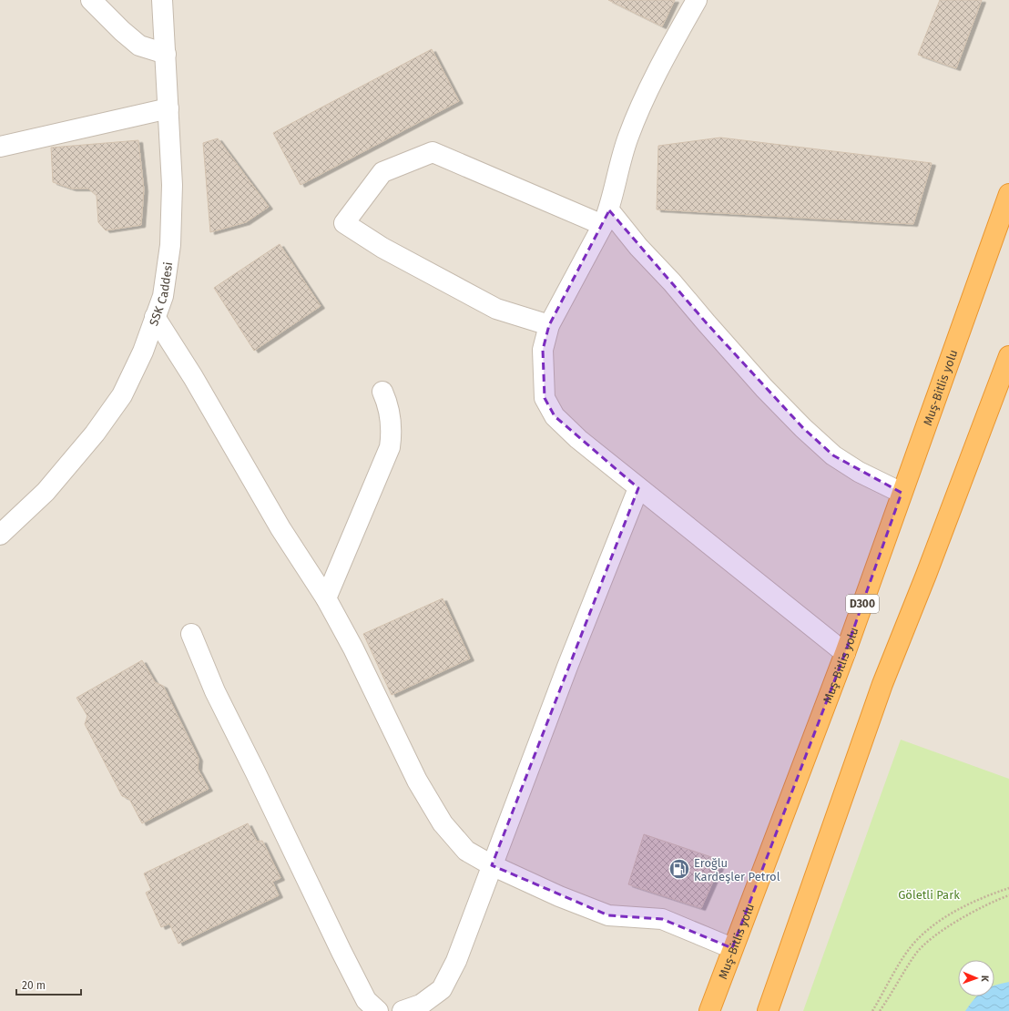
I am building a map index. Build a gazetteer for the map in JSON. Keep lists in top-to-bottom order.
{
  "streets": {
    "highway": ["Muş-Bitlis yolu", "D300"],
    "street": ["SSK Caddesi"]
  },
  "parks": ["Göletli Park"],
  "places": {
    "fuel station": ["Eroğlu Kardeşler Petrol"]
  },
  "scale_bar": "20 m",
  "north": "right"
}
